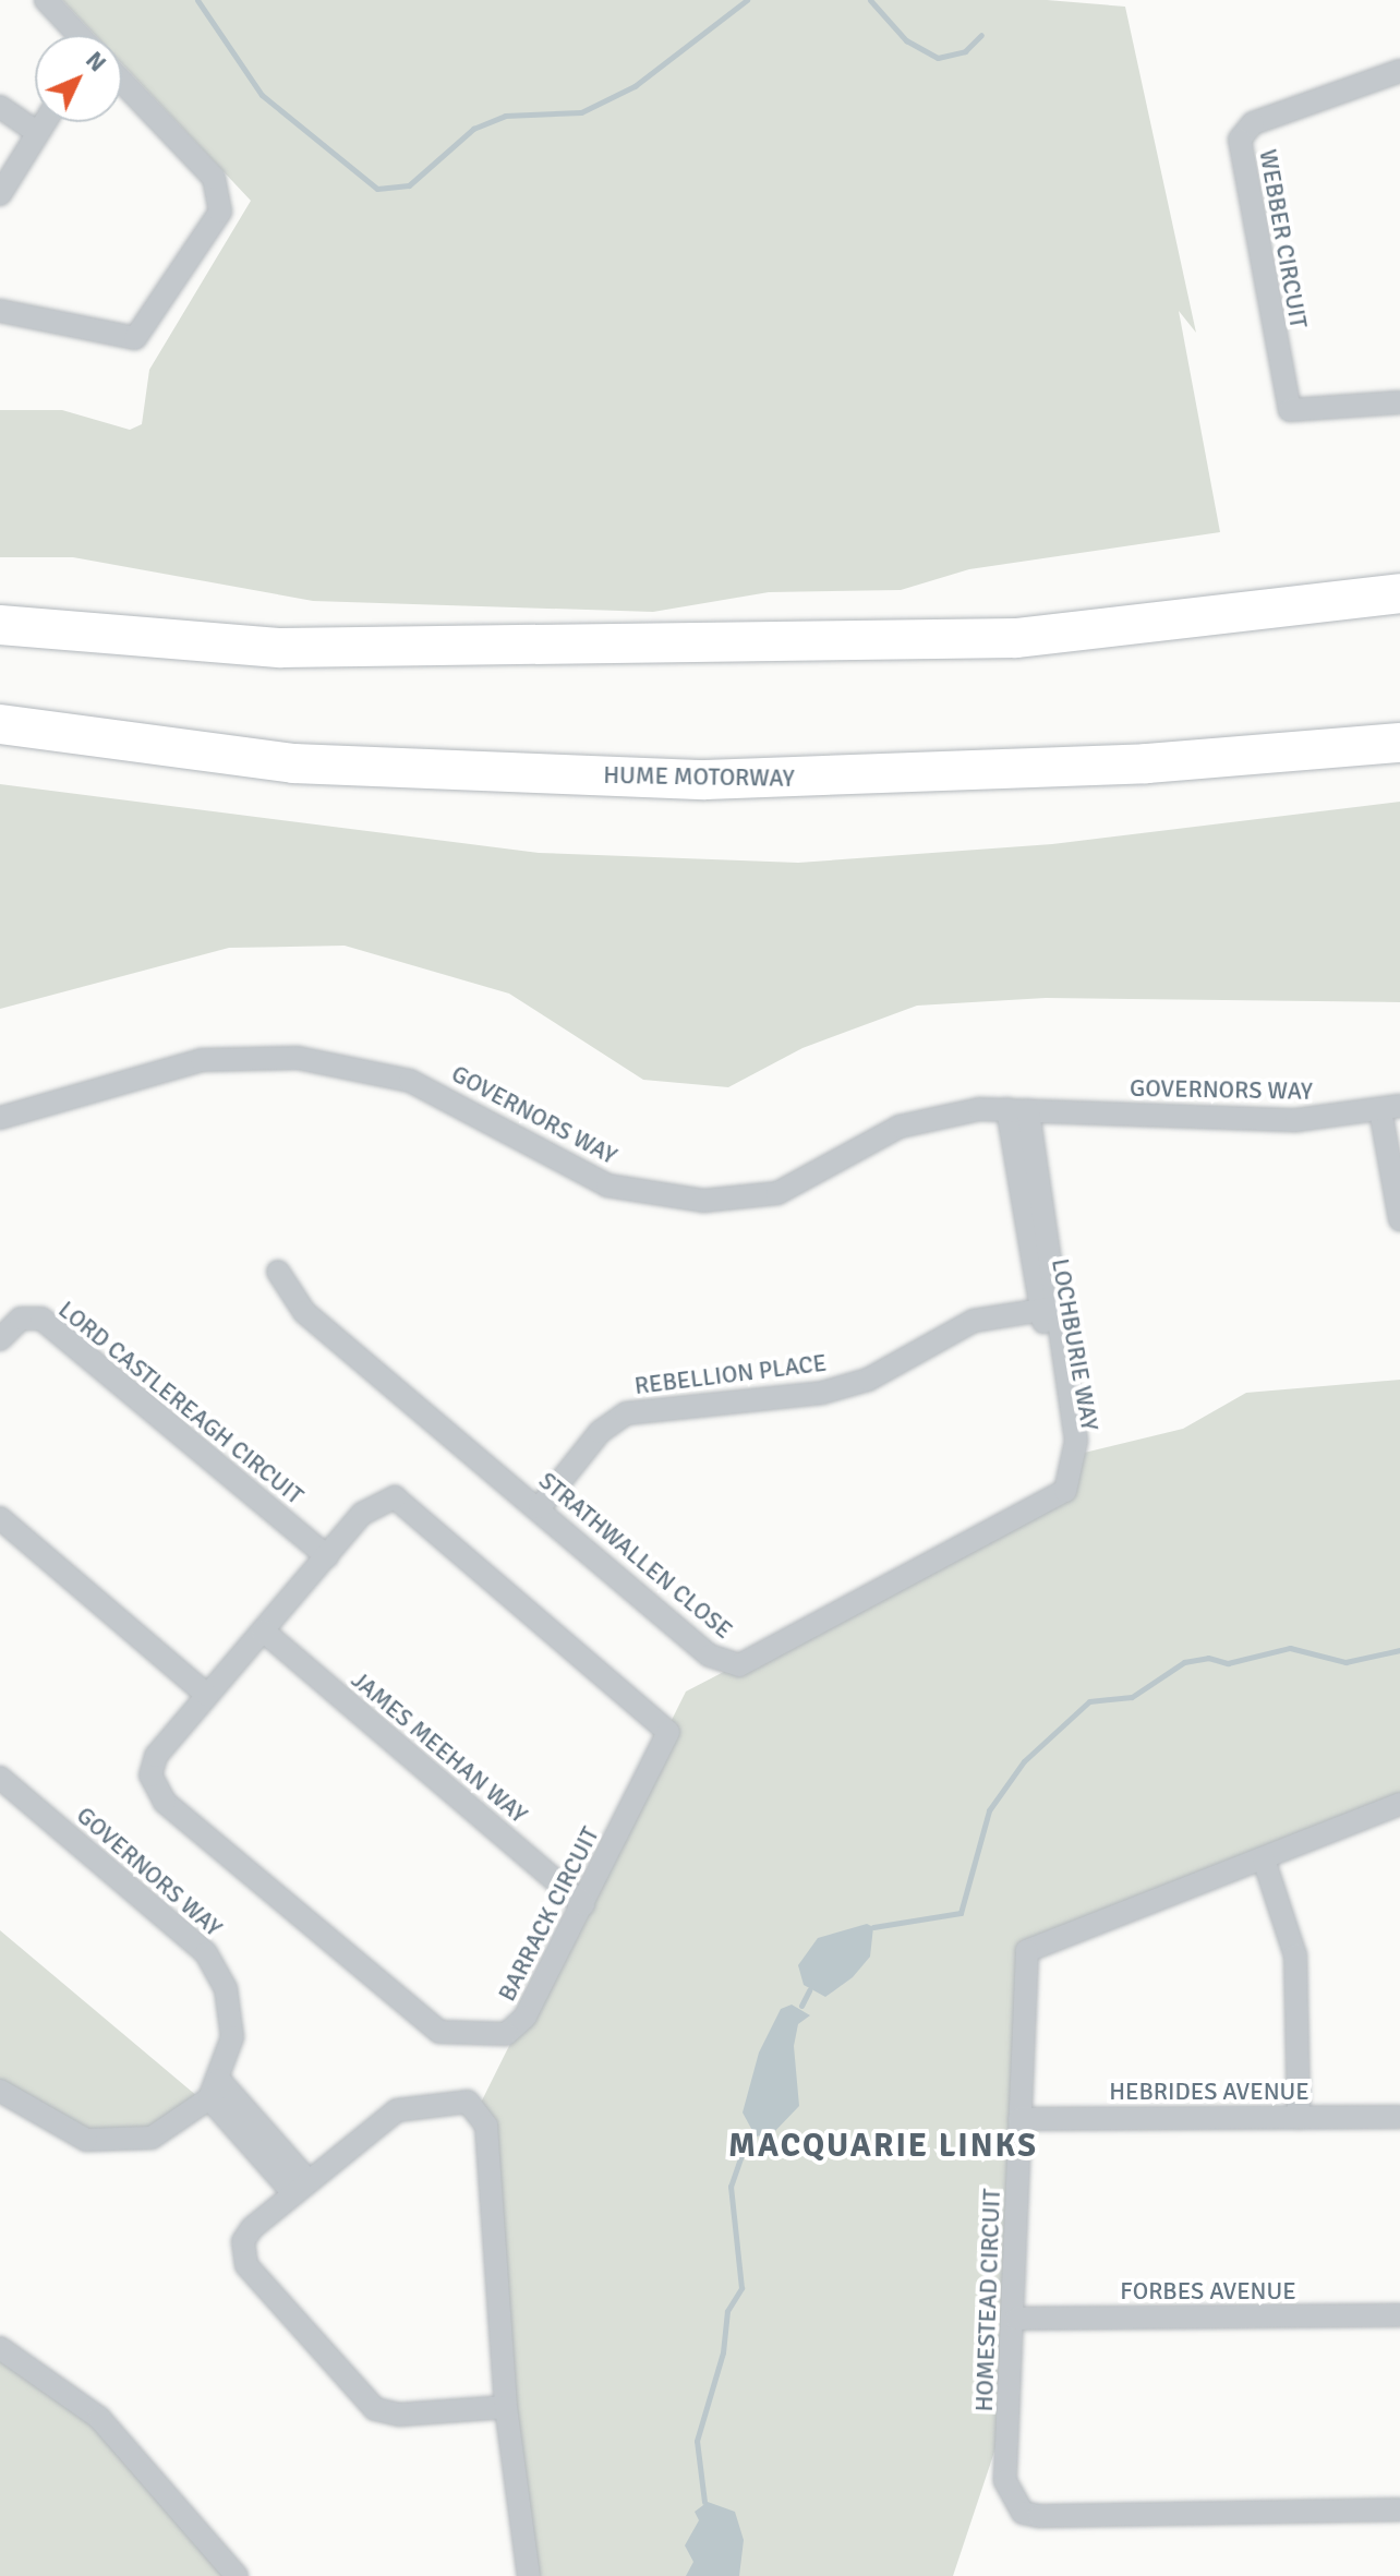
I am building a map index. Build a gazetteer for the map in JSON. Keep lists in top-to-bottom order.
{
  "streets": {
    "highway": ["HUME MOTORWAY"],
    "street": [
      "WEBBER CIRCUIT",
      "GOVERNORS WAY",
      "LOCHBURIE WAY",
      "REBELLION PLACE",
      "LORD CASTLEREAGH CIRCUIT",
      "STRATHWALLEN CLOSE",
      "JAMES MEEHAN WAY",
      "BARRACK CIRCUIT",
      "HEBRIDES AVENUE",
      "FORBES AVENUE",
      "HOMESTEAD CIRCUIT"
    ]
  },
  "crossings": [
    ["GOVERNORS WAY", "LOCHBURIE WAY"],
    ["LOCHBURIE WAY", "REBELLION PLACE"],
    ["LOCHBURIE WAY", "STRATHWALLEN CLOSE"],
    ["REBELLION PLACE", "STRATHWALLEN CLOSE"],
    ["LORD CASTLEREAGH CIRCUIT", "BARRACK CIRCUIT"],
    ["JAMES MEEHAN WAY", "BARRACK CIRCUIT"],
    ["HEBRIDES AVENUE", "HOMESTEAD CIRCUIT"],
    ["FORBES AVENUE", "HOMESTEAD CIRCUIT"]
  ],
  "districts": ["MACQUARIE LINKS"],
  "north": "top right"
}
